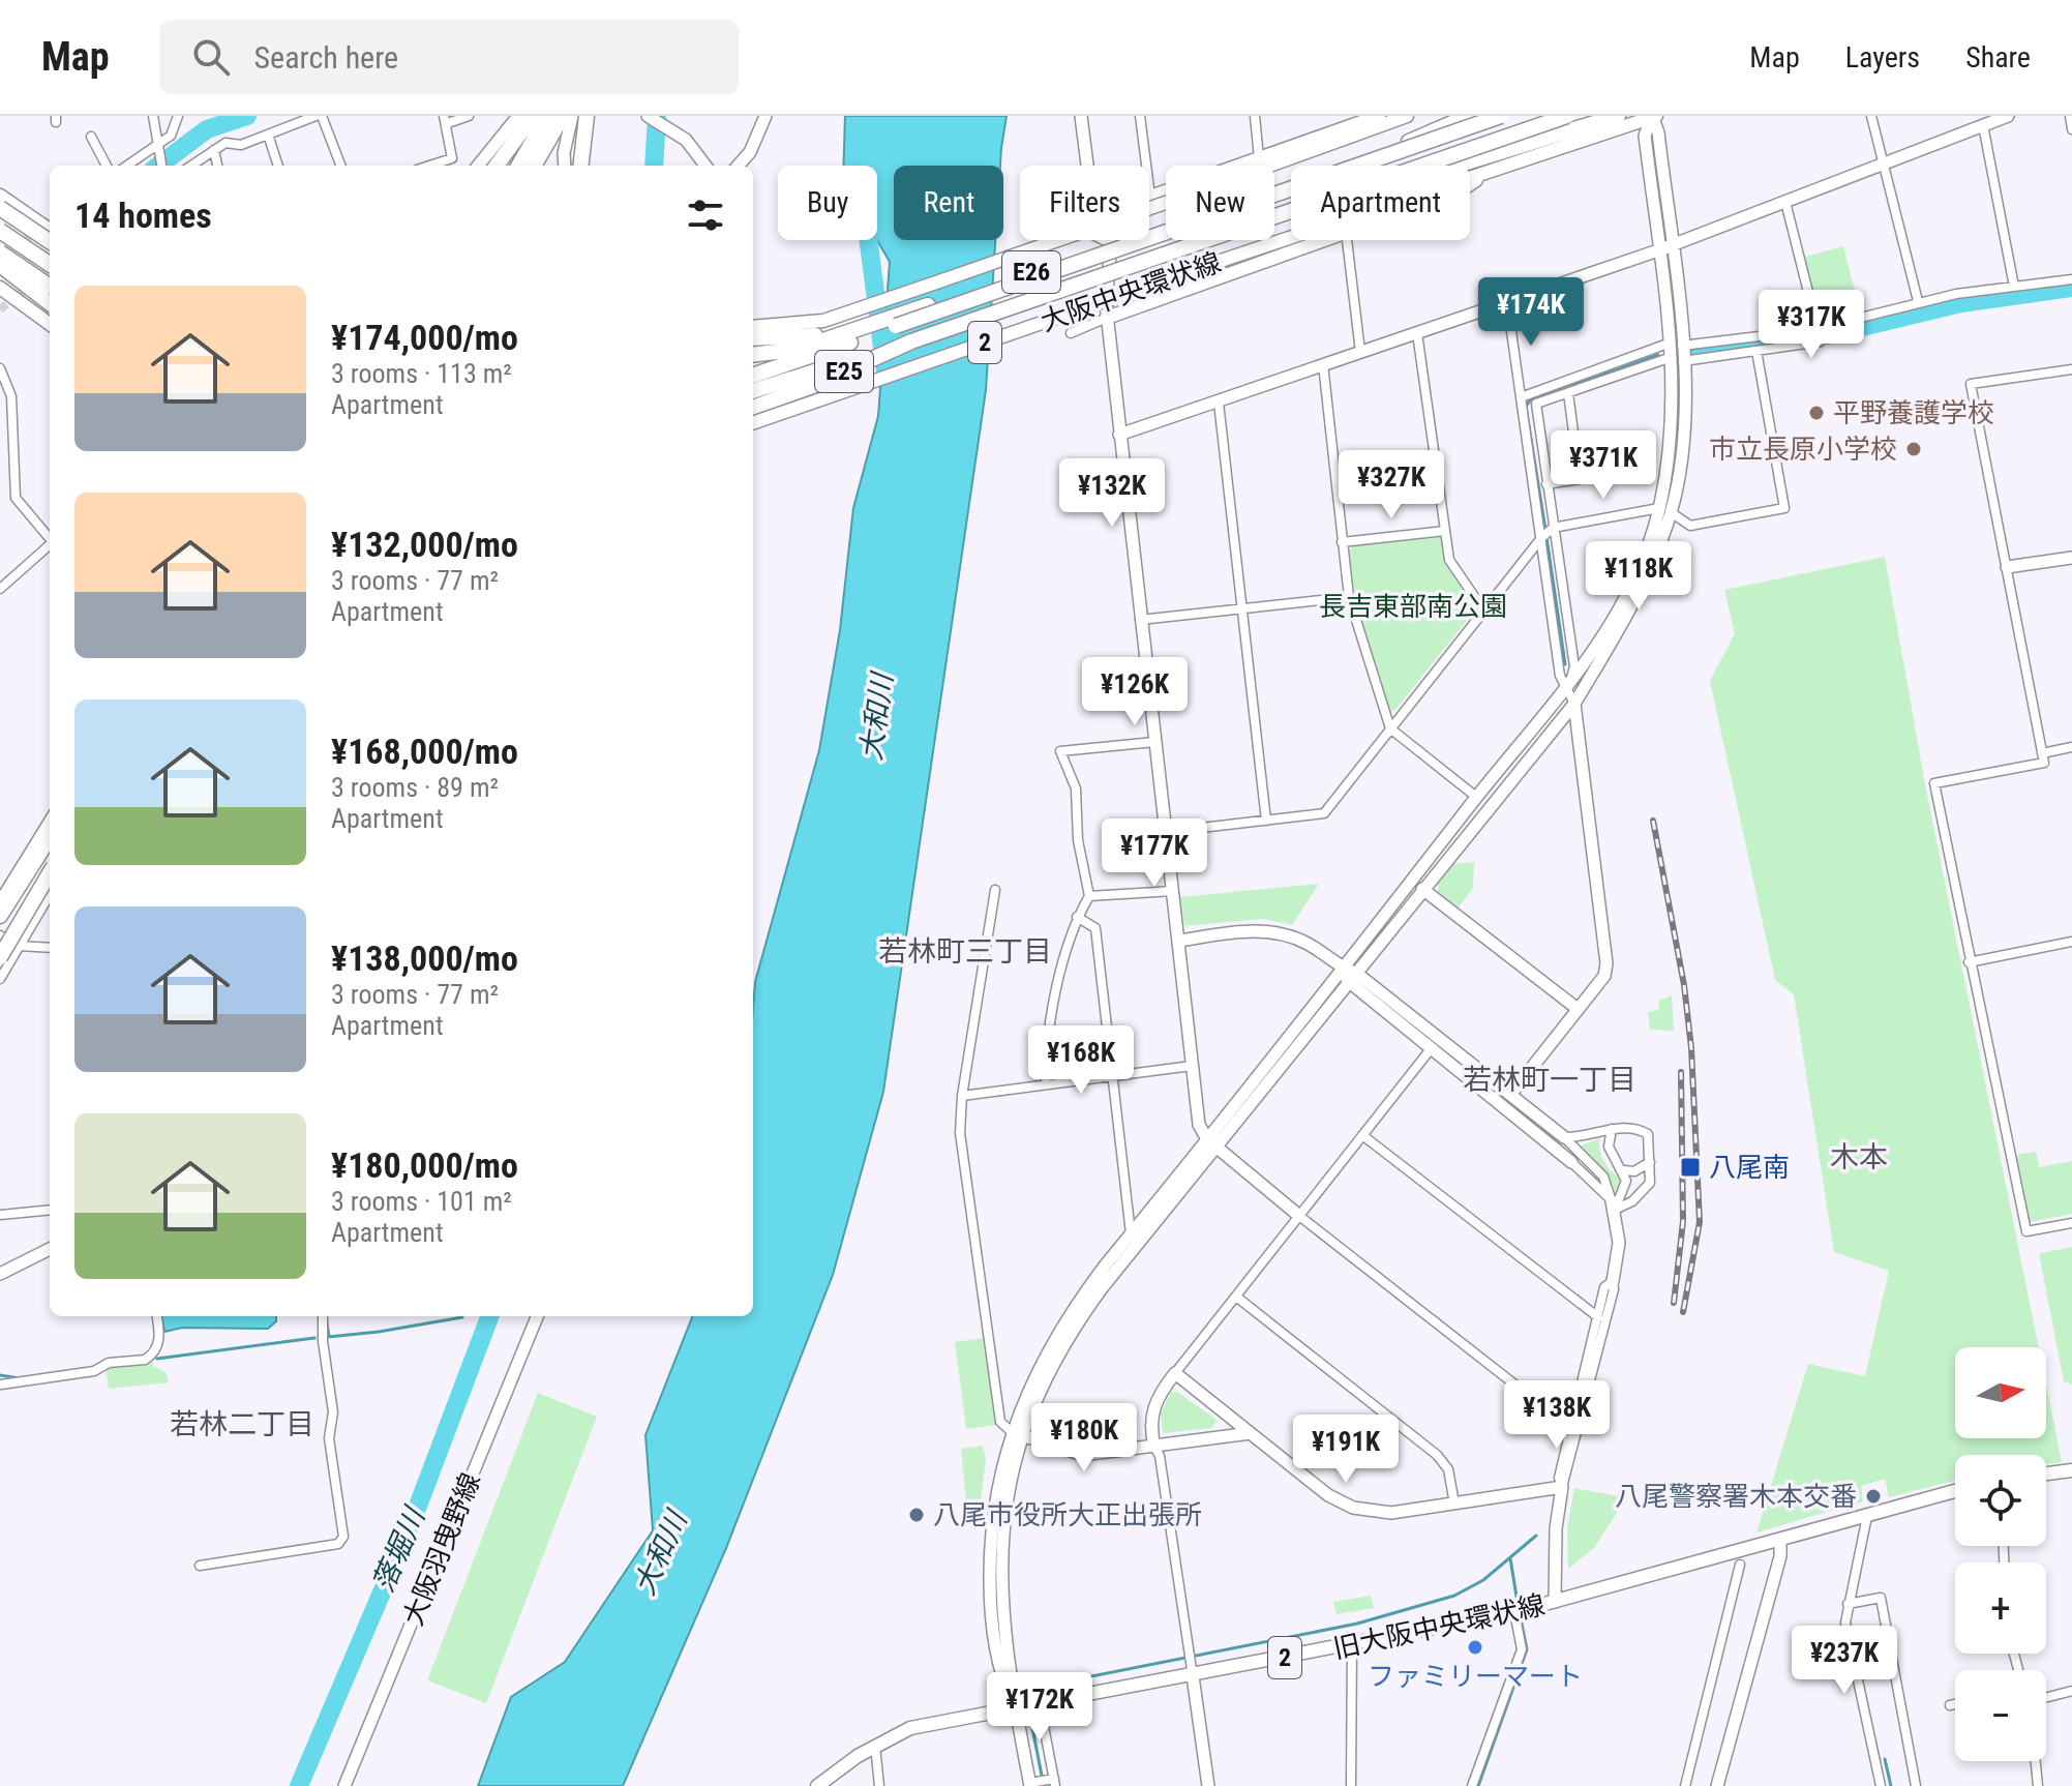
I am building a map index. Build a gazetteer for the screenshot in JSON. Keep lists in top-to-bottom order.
{
  "streets": {
    "highway": ["E26", "E25"],
    "main road": ["大阪中央環状線", "2", "旧大阪中央環状線"],
    "street": ["大阪羽曳野線"]
  },
  "crossings": [
    ["E26", "E25"]
  ],
  "districts": [
    "若林町三丁目",
    "若林町一丁目",
    "木本",
    "若林二丁目"
  ],
  "water": ["大和川", "落堀川"],
  "parks": ["長吉東部南公園"],
  "places": {
    "other": [
      "平野養護学校",
      "市立長原小学校",
      "八尾警察署木本交番",
      "八尾市役所大正出張所",
      "ファミリーマート"
    ],
    "transit": ["八尾南"]
  },
  "north": "right",
  "page": {
    "header": "Map",
    "search": "Search here",
    "nav": ["Map", "Layers", "Share"],
    "chip": [
      "Buy",
      "Rent",
      "Filters",
      "New",
      "Apartment"
    ],
    "heading": "14 homes",
    "list": [
      {
        "name": "¥174,000/mo",
        "note": "3 rooms · 113 m² · Apartment"
      },
      {
        "name": "¥132,000/mo",
        "note": "3 rooms · 77 m² · Apartment"
      },
      {
        "name": "¥168,000/mo",
        "note": "3 rooms · 89 m² · Apartment"
      },
      {
        "name": "¥138,000/mo",
        "note": "3 rooms · 77 m² · Apartment"
      },
      {
        "name": "¥180,000/mo",
        "note": "3 rooms · 101 m² · Apartment"
      }
    ],
    "price": [
      "¥174K",
      "¥317K",
      "¥371K",
      "¥327K",
      "¥132K",
      "¥118K",
      "¥126K",
      "¥177K",
      "¥168K",
      "¥138K",
      "¥180K",
      "¥191K",
      "¥237K",
      "¥172K"
    ],
    "map_buttons": ["+", "−"]
  }
}
